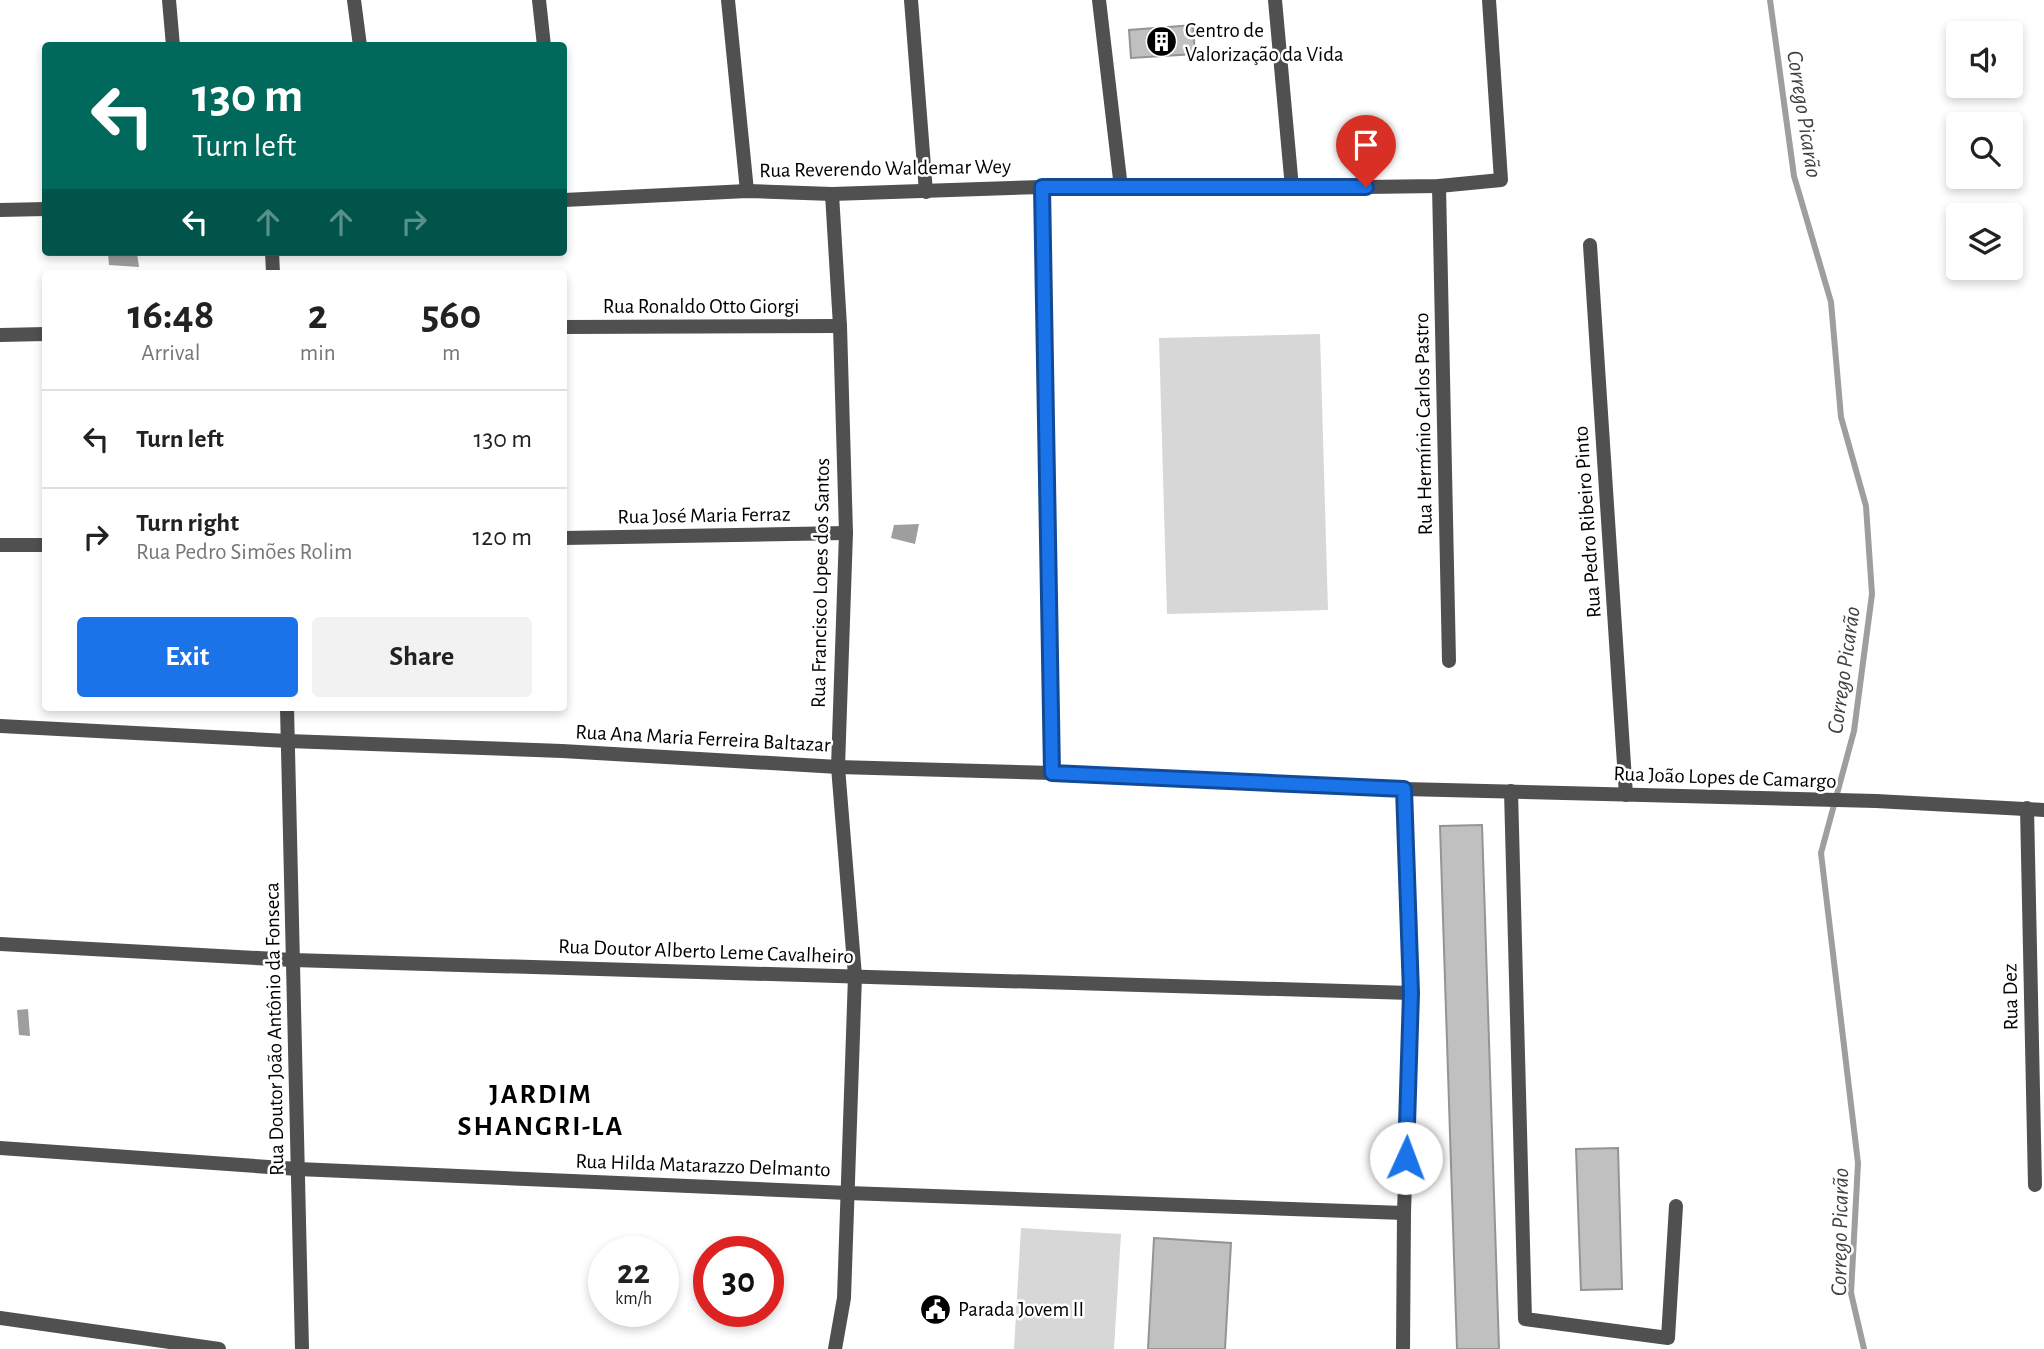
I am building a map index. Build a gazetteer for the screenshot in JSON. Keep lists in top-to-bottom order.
{
  "streets": {
    "street": [
      "Rua Reverendo Waldemar Wey",
      "Rua Ronaldo Otto Giorgi",
      "Rua Hermínio Carlos Pastro",
      "Rua José Maria Ferraz",
      "Rua Pedro Ribeiro Pinto",
      "Rua Francisco Lopes dos Santos",
      "Rua Ana Maria Ferreira Baltazar",
      "Rua João Lopes de Camargo",
      "Rua Doutor Alberto Leme Cavalheiro",
      "Rua Dez",
      "Rua Doutor João Antônio da Fonseca",
      "Rua Hilda Matarazzo Delmanto"
    ]
  },
  "crossings": [
    ["Rua Reverendo Waldemar Wey", "Rua Hermínio Carlos Pastro"],
    ["Rua Reverendo Waldemar Wey", "Rua Francisco Lopes dos Santos"],
    ["Rua Ronaldo Otto Giorgi", "Rua Francisco Lopes dos Santos"],
    ["Rua José Maria Ferraz", "Rua Francisco Lopes dos Santos"],
    ["Rua Pedro Ribeiro Pinto", "Rua João Lopes de Camargo"],
    ["Rua Francisco Lopes dos Santos", "Rua Ana Maria Ferreira Baltazar"],
    ["Rua Francisco Lopes dos Santos", "Rua Doutor Alberto Leme Cavalheiro"],
    ["Rua Francisco Lopes dos Santos", "Rua Hilda Matarazzo Delmanto"],
    ["Rua Ana Maria Ferreira Baltazar", "Rua João Lopes de Camargo"],
    ["Rua Ana Maria Ferreira Baltazar", "Rua Doutor João Antônio da Fonseca"],
    ["Rua João Lopes de Camargo", "Rua Dez"],
    ["Rua Doutor Alberto Leme Cavalheiro", "Rua Doutor João Antônio da Fonseca"],
    ["Rua Doutor João Antônio da Fonseca", "Rua Hilda Matarazzo Delmanto"]
  ],
  "districts": ["JARDIM SHANGRI-LA"],
  "water": ["Corrego Picarão"],
  "places": {
    "building": ["Centro de Valorização da Vida"],
    "public building": ["Parada Jovem II"]
  },
  "page": {
    "turn": ["130 m", "Turn left"],
    "eta": [
      "16:48",
      "Arrival",
      "2",
      "min",
      "560",
      "m"
    ],
    "list": [
      {
        "name": "Turn left",
        "value": "130 m"
      },
      {
        "name": "Turn right",
        "note": "Rua Pedro Simões Rolim",
        "value": "120 m"
      }
    ],
    "buttons": ["Exit", "Share"],
    "speed": "22 km/h",
    "limit": "30"
  }
}
